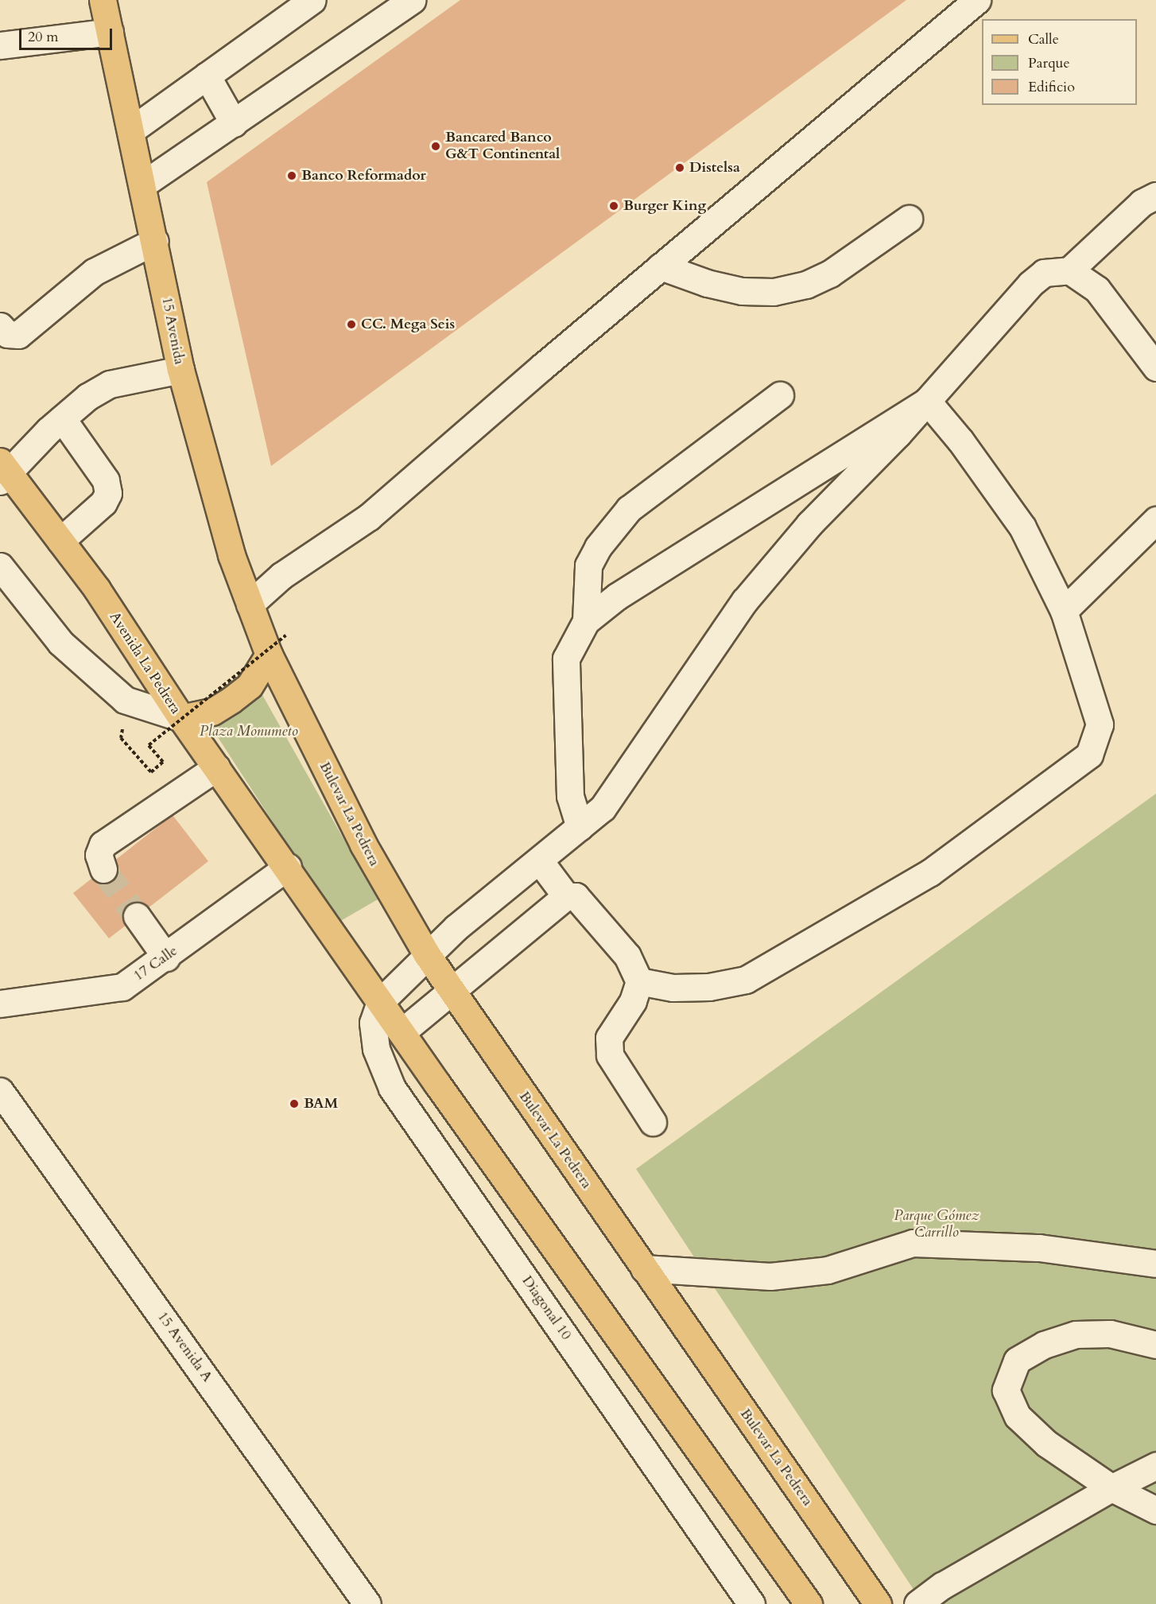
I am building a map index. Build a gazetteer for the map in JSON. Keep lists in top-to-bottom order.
{
  "streets": {
    "main road": ["15 Avenida", "Avenida La Pedrera", "Bulevar La Pedrera"],
    "street": ["17 Calle", "Diagonal 10", "15 Avenida A"]
  },
  "crossings": [
    ["15 Avenida", "Bulevar La Pedrera"]
  ],
  "parks": ["Plaza Monumeto", "Parque Gómez Carrillo"],
  "places": [
    "Bancared Banco G&T Continental",
    "Distelsa",
    "Banco Reformador",
    "Burger King",
    "CC. Mega Seis",
    "BAM"
  ],
  "legend": ["Calle", "Parque", "Edificio"],
  "scale_bar": "20 m"
}
